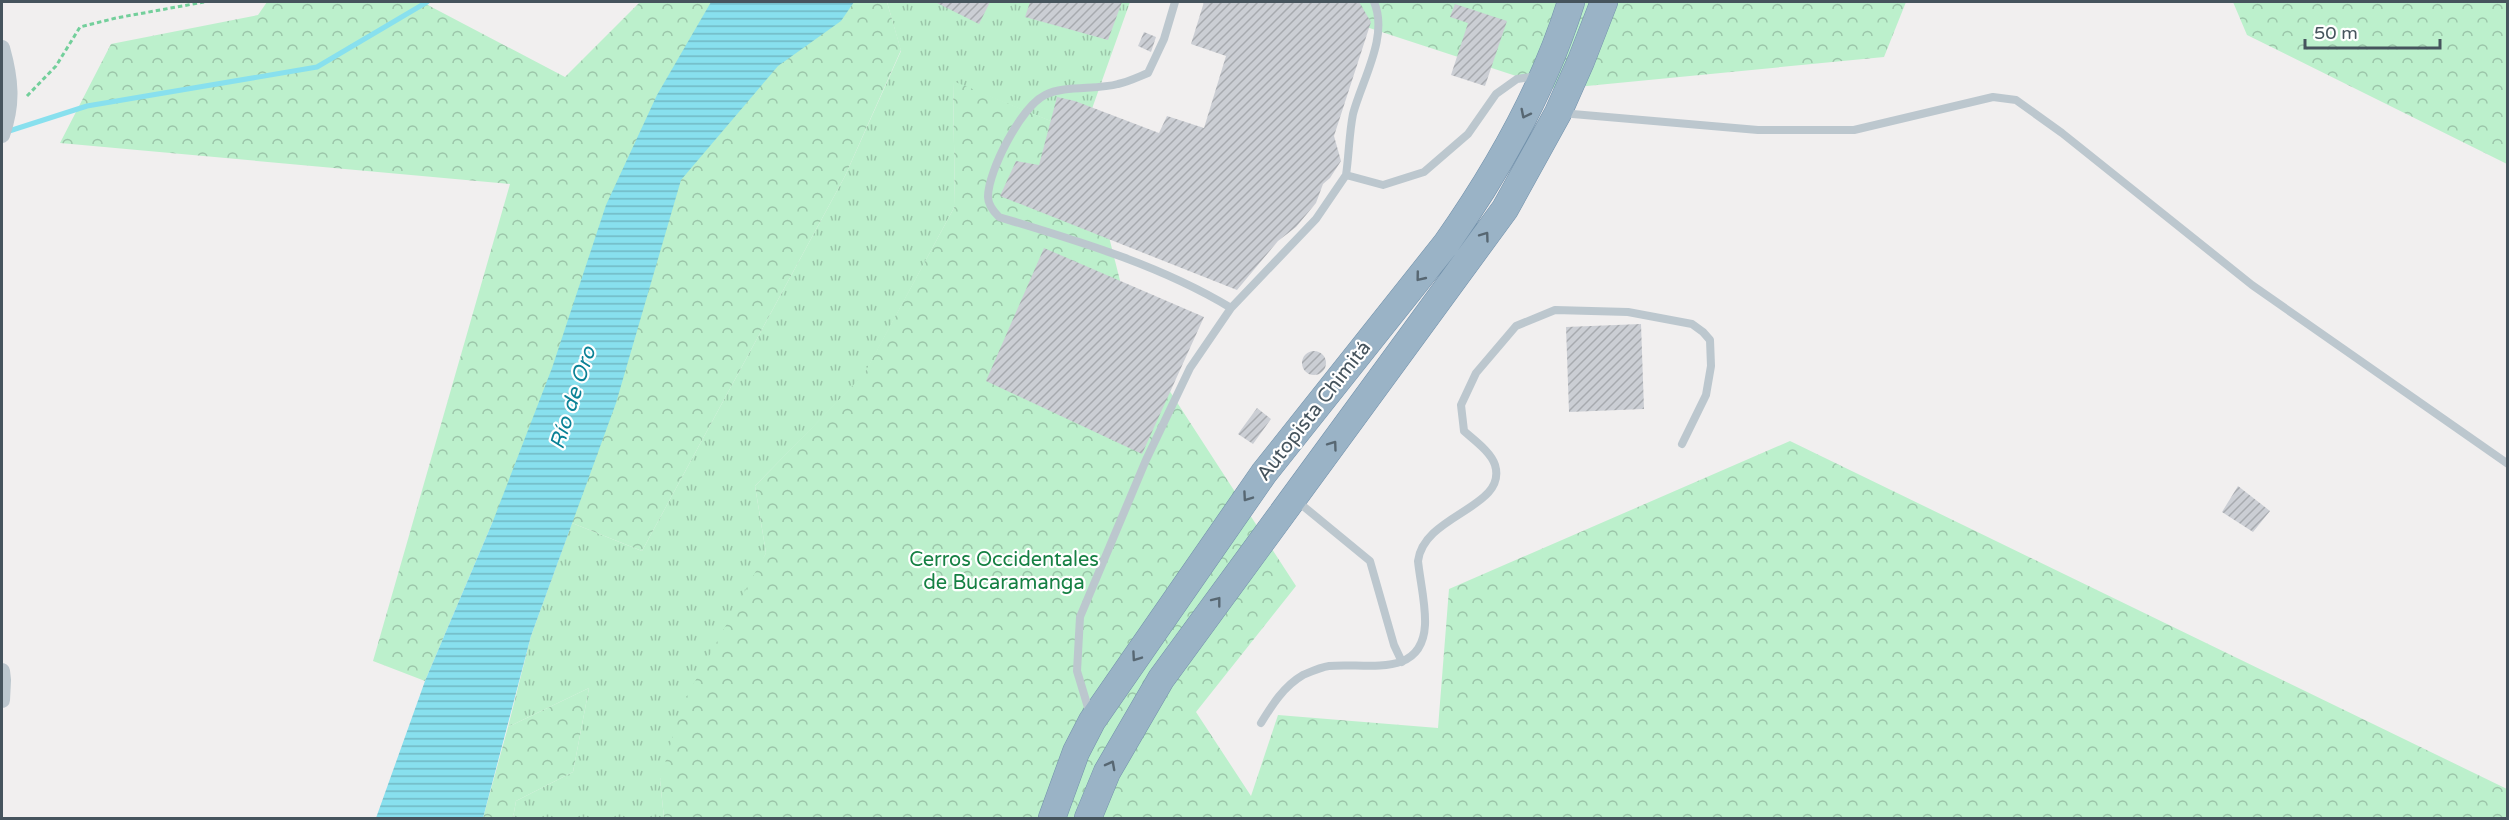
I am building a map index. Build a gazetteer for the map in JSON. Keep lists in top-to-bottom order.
{
  "streets": {
    "highway": ["Autopista Chimitá"]
  },
  "water": ["Río de Oro"],
  "parks": ["Cerros Occidentales de Bucaramanga"],
  "scale_bar": "50 m"
}
